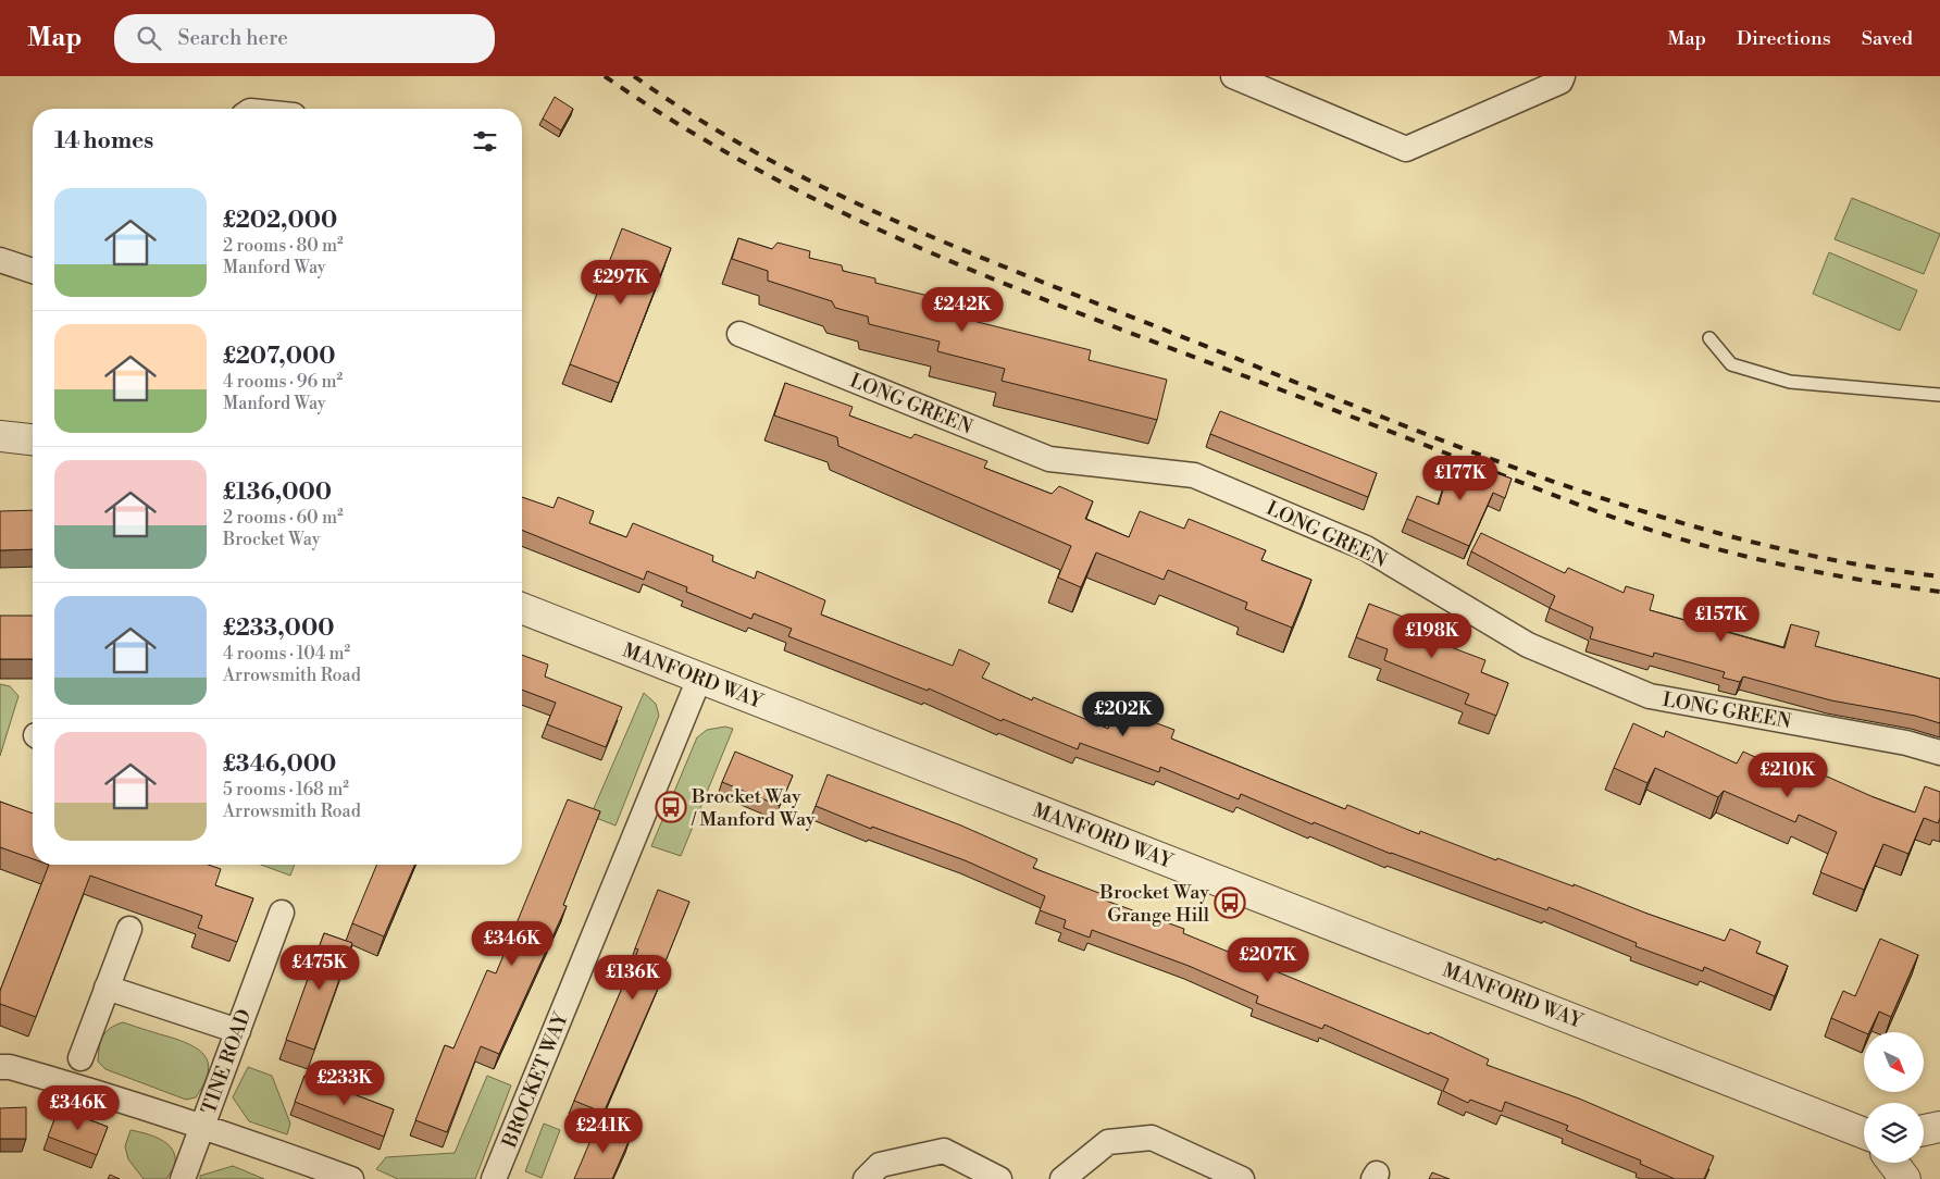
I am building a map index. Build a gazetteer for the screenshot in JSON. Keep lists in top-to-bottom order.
{
  "streets": {
    "street": [
      "LONG GREEN",
      "MANFORD WAY",
      "TINE ROAD",
      "BROCKET WAY"
    ]
  },
  "crossings": [
    ["MANFORD WAY", "BROCKET WAY"]
  ],
  "places": {
    "bus stop": ["Brocket Way / Manford Way", "Brocket Way Grange Hill"]
  },
  "north": "bottom right",
  "page": {
    "header": "Map",
    "search": "Search here",
    "nav": ["Map", "Directions", "Saved"],
    "heading": "14 homes",
    "list": [
      {
        "name": "£202,000",
        "note": "2 rooms · 80 m² · Manford Way"
      },
      {
        "name": "£207,000",
        "note": "4 rooms · 96 m² · Manford Way"
      },
      {
        "name": "£136,000",
        "note": "2 rooms · 60 m² · Brocket Way"
      },
      {
        "name": "£233,000",
        "note": "4 rooms · 104 m² · Arrowsmith Road"
      },
      {
        "name": "£346,000",
        "note": "5 rooms · 168 m² · Arrowsmith Road"
      }
    ],
    "price": [
      "£297K",
      "£242K",
      "£177K",
      "£157K",
      "£198K",
      "£202K",
      "£210K",
      "£346K",
      "£207K",
      "£475K",
      "£136K",
      "£233K",
      "£346K",
      "£241K"
    ]
  }
}
